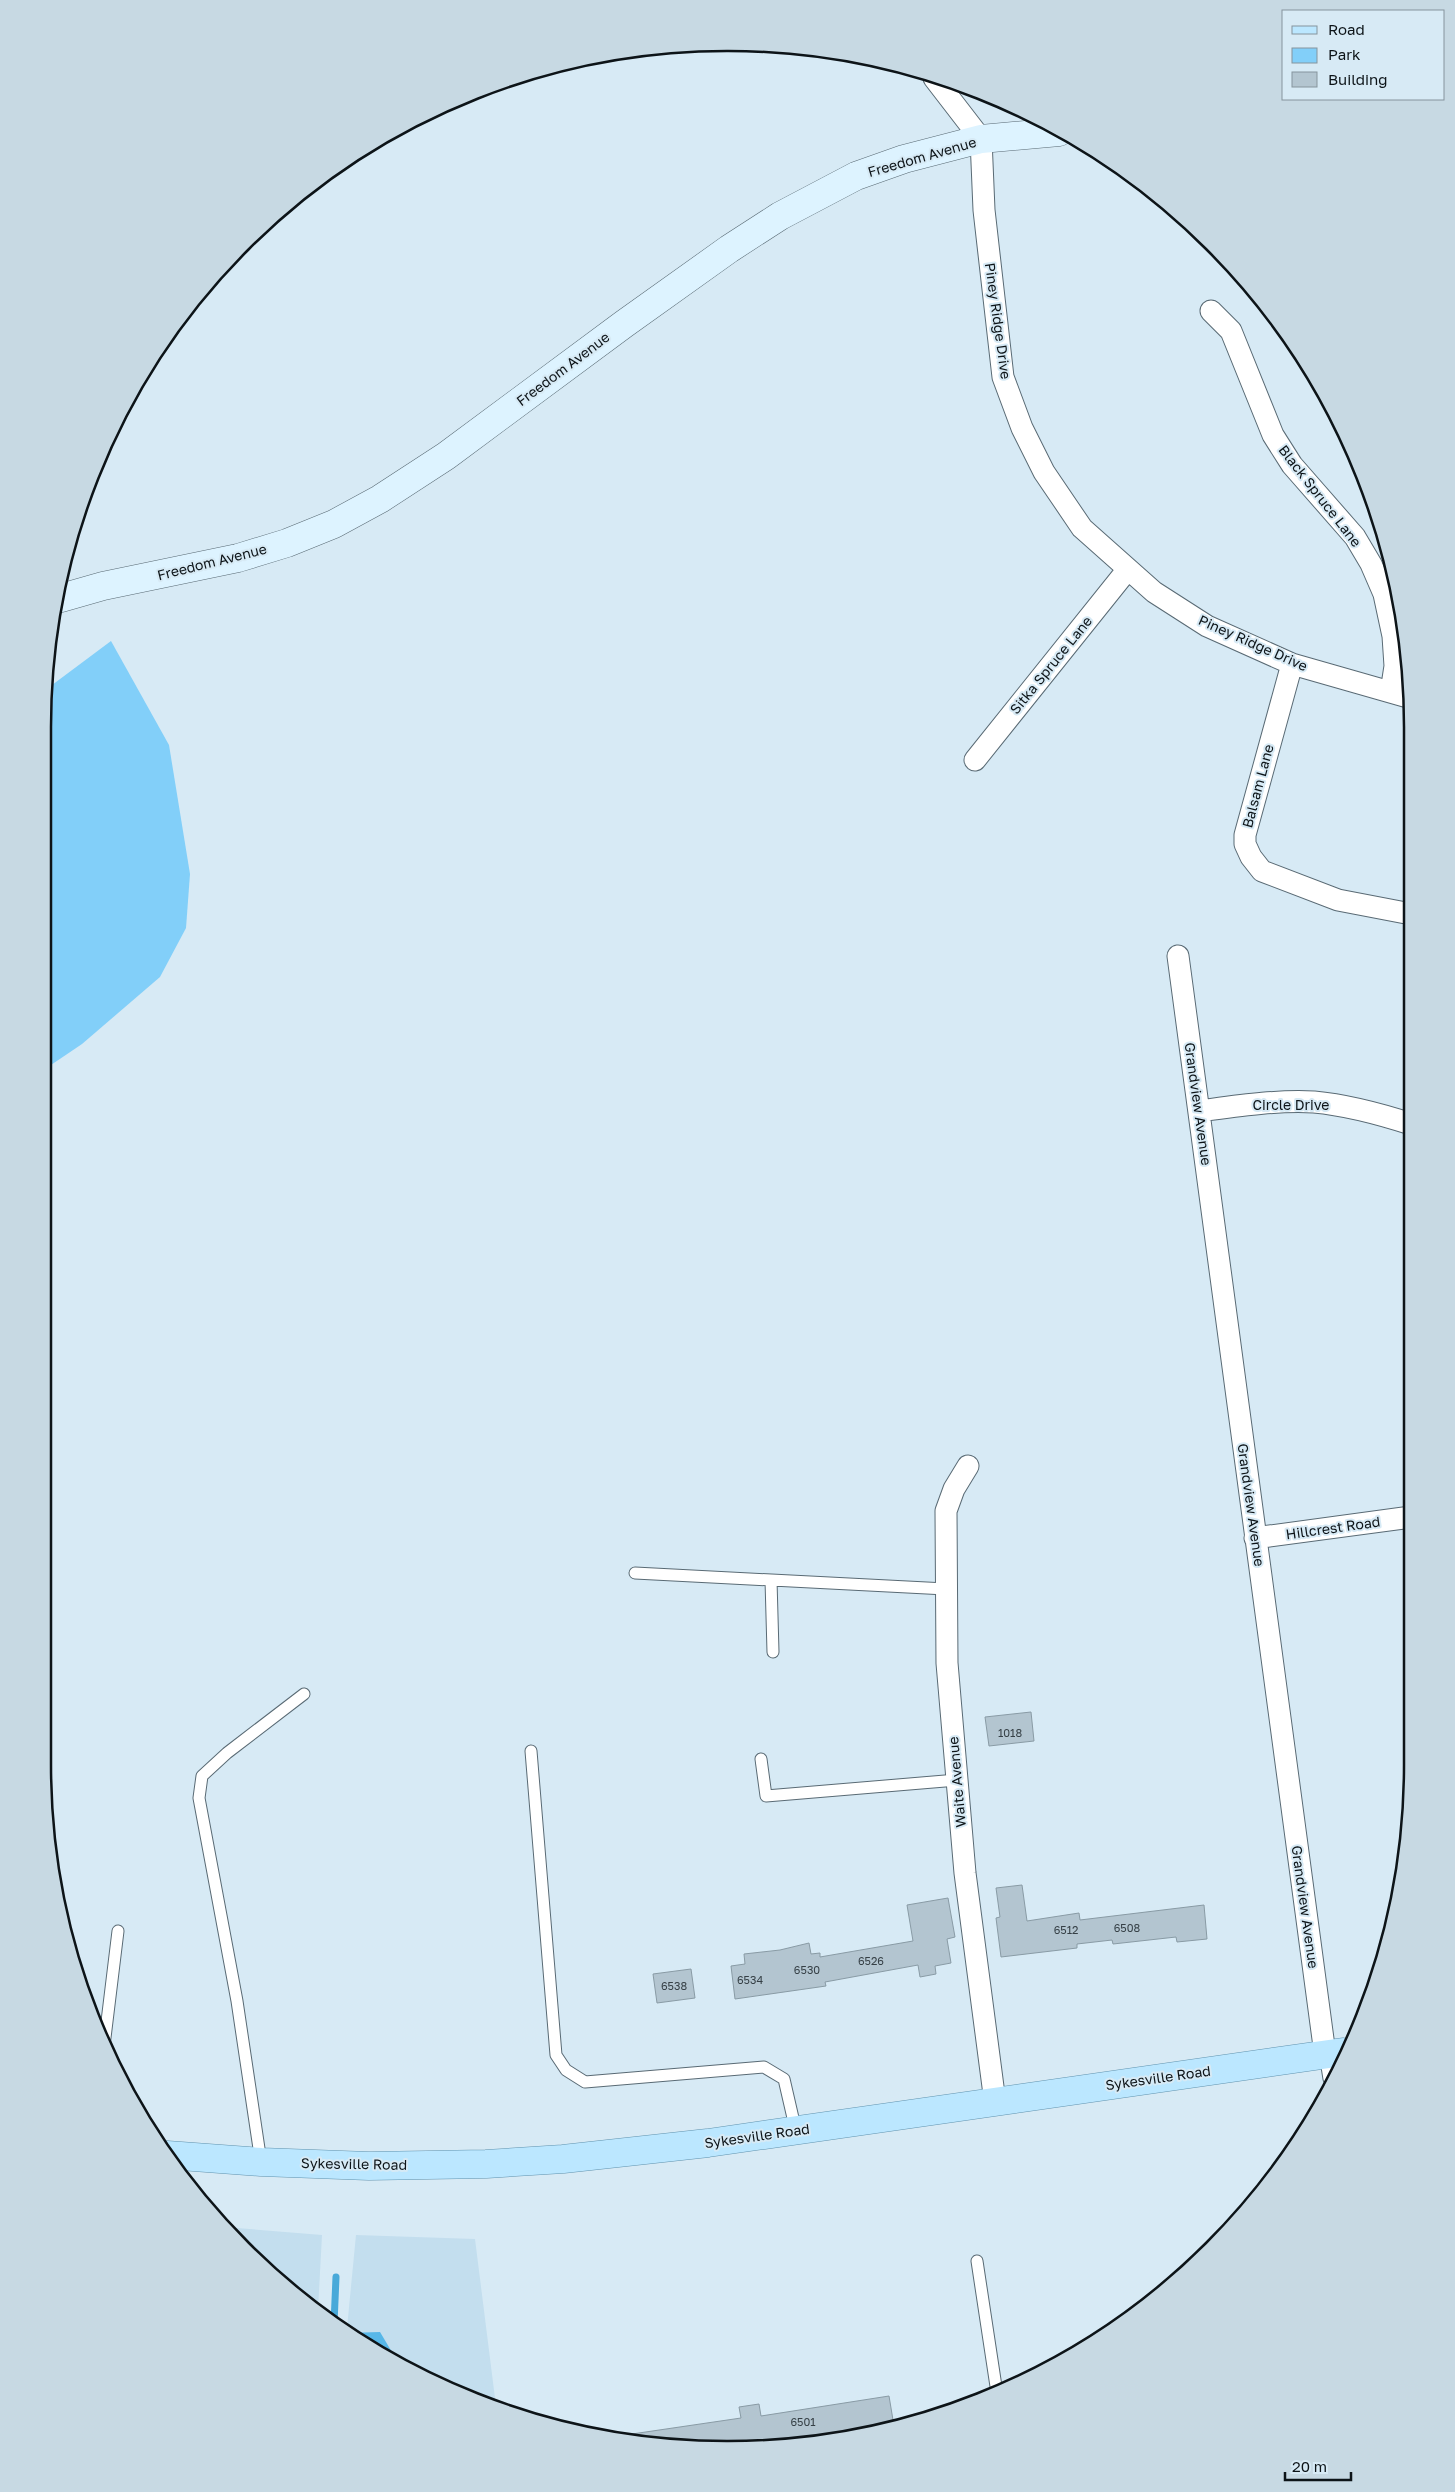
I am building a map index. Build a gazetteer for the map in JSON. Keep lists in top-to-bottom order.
{
  "streets": {
    "main road": ["Sykesville Road"],
    "street": [
      "Freedom Avenue",
      "Piney Ridge Drive",
      "Black Spruce Lane",
      "Sitka Spruce Lane",
      "Balsam Lane",
      "Grandview Avenue",
      "Circle Drive",
      "Hillcrest Road",
      "Waite Avenue"
    ]
  },
  "crossings": [
    ["Freedom Avenue", "Piney Ridge Drive"],
    ["Piney Ridge Drive", "Black Spruce Lane"],
    ["Piney Ridge Drive", "Sitka Spruce Lane"],
    ["Piney Ridge Drive", "Balsam Lane"],
    ["Grandview Avenue", "Circle Drive"],
    ["Grandview Avenue", "Hillcrest Road"],
    ["Grandview Avenue", "Sykesville Road"],
    ["Waite Avenue", "Sykesville Road"]
  ],
  "house_numbers": [
    "1018",
    "6508",
    "6512",
    "6526",
    "6530",
    "6534",
    "6538",
    "6501"
  ],
  "legend": ["Road", "Park", "Building"],
  "scale_bar": "20 m"
}
